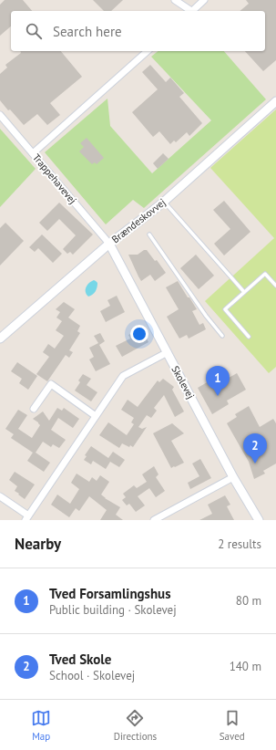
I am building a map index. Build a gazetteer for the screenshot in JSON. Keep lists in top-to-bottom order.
{
  "streets": {
    "street": ["Trappehavevej", "Brændeskovvej", "Skolevej"]
  },
  "crossings": [
    ["Trappehavevej", "Brændeskovvej"],
    ["Trappehavevej", "Skolevej"],
    ["Brændeskovvej", "Skolevej"]
  ],
  "page": {
    "search": "Search here",
    "pins": ["1", "2"],
    "heading": ["Nearby", "2 results"],
    "list": [
      {
        "mark": "1",
        "name": "Tved Forsamlingshus",
        "note": "Public building · Skolevej",
        "value": "80 m"
      },
      {
        "mark": "2",
        "name": "Tved Skole",
        "note": "School · Skolevej",
        "value": "140 m"
      }
    ],
    "nav": ["Map", "Directions", "Saved"]
  }
}
